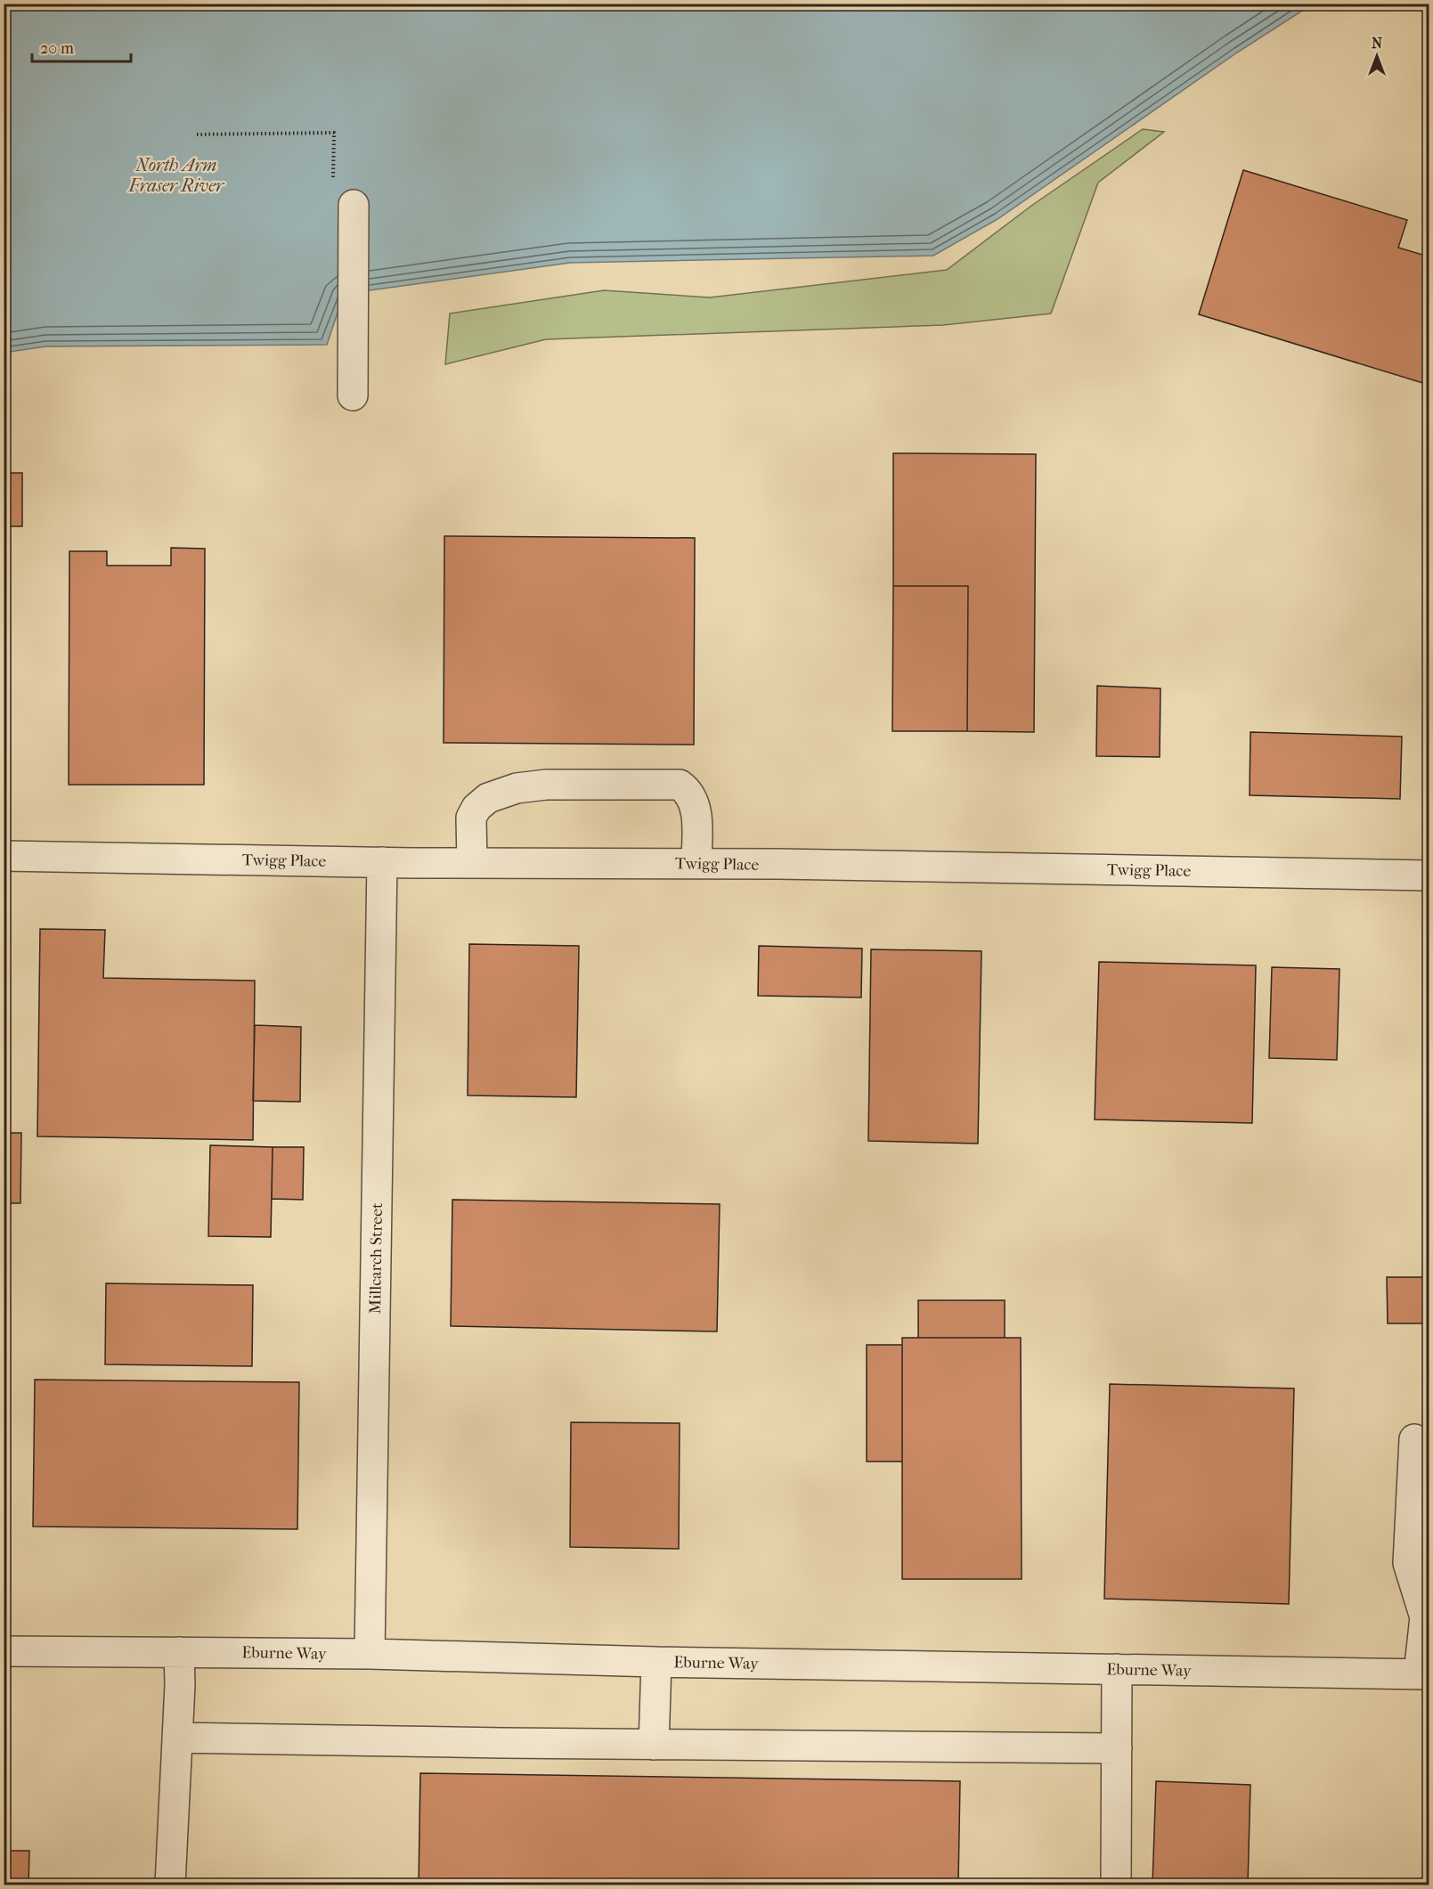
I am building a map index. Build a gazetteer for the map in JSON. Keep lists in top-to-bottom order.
{
  "streets": {
    "street": ["Twigg Place", "Millcarch Street", "Eburne Way"]
  },
  "crossings": [
    ["Twigg Place", "Millcarch Street"],
    ["Millcarch Street", "Eburne Way"]
  ],
  "water": ["North Arm Fraser River"],
  "scale_bar": "20 m",
  "north": "top"
}
